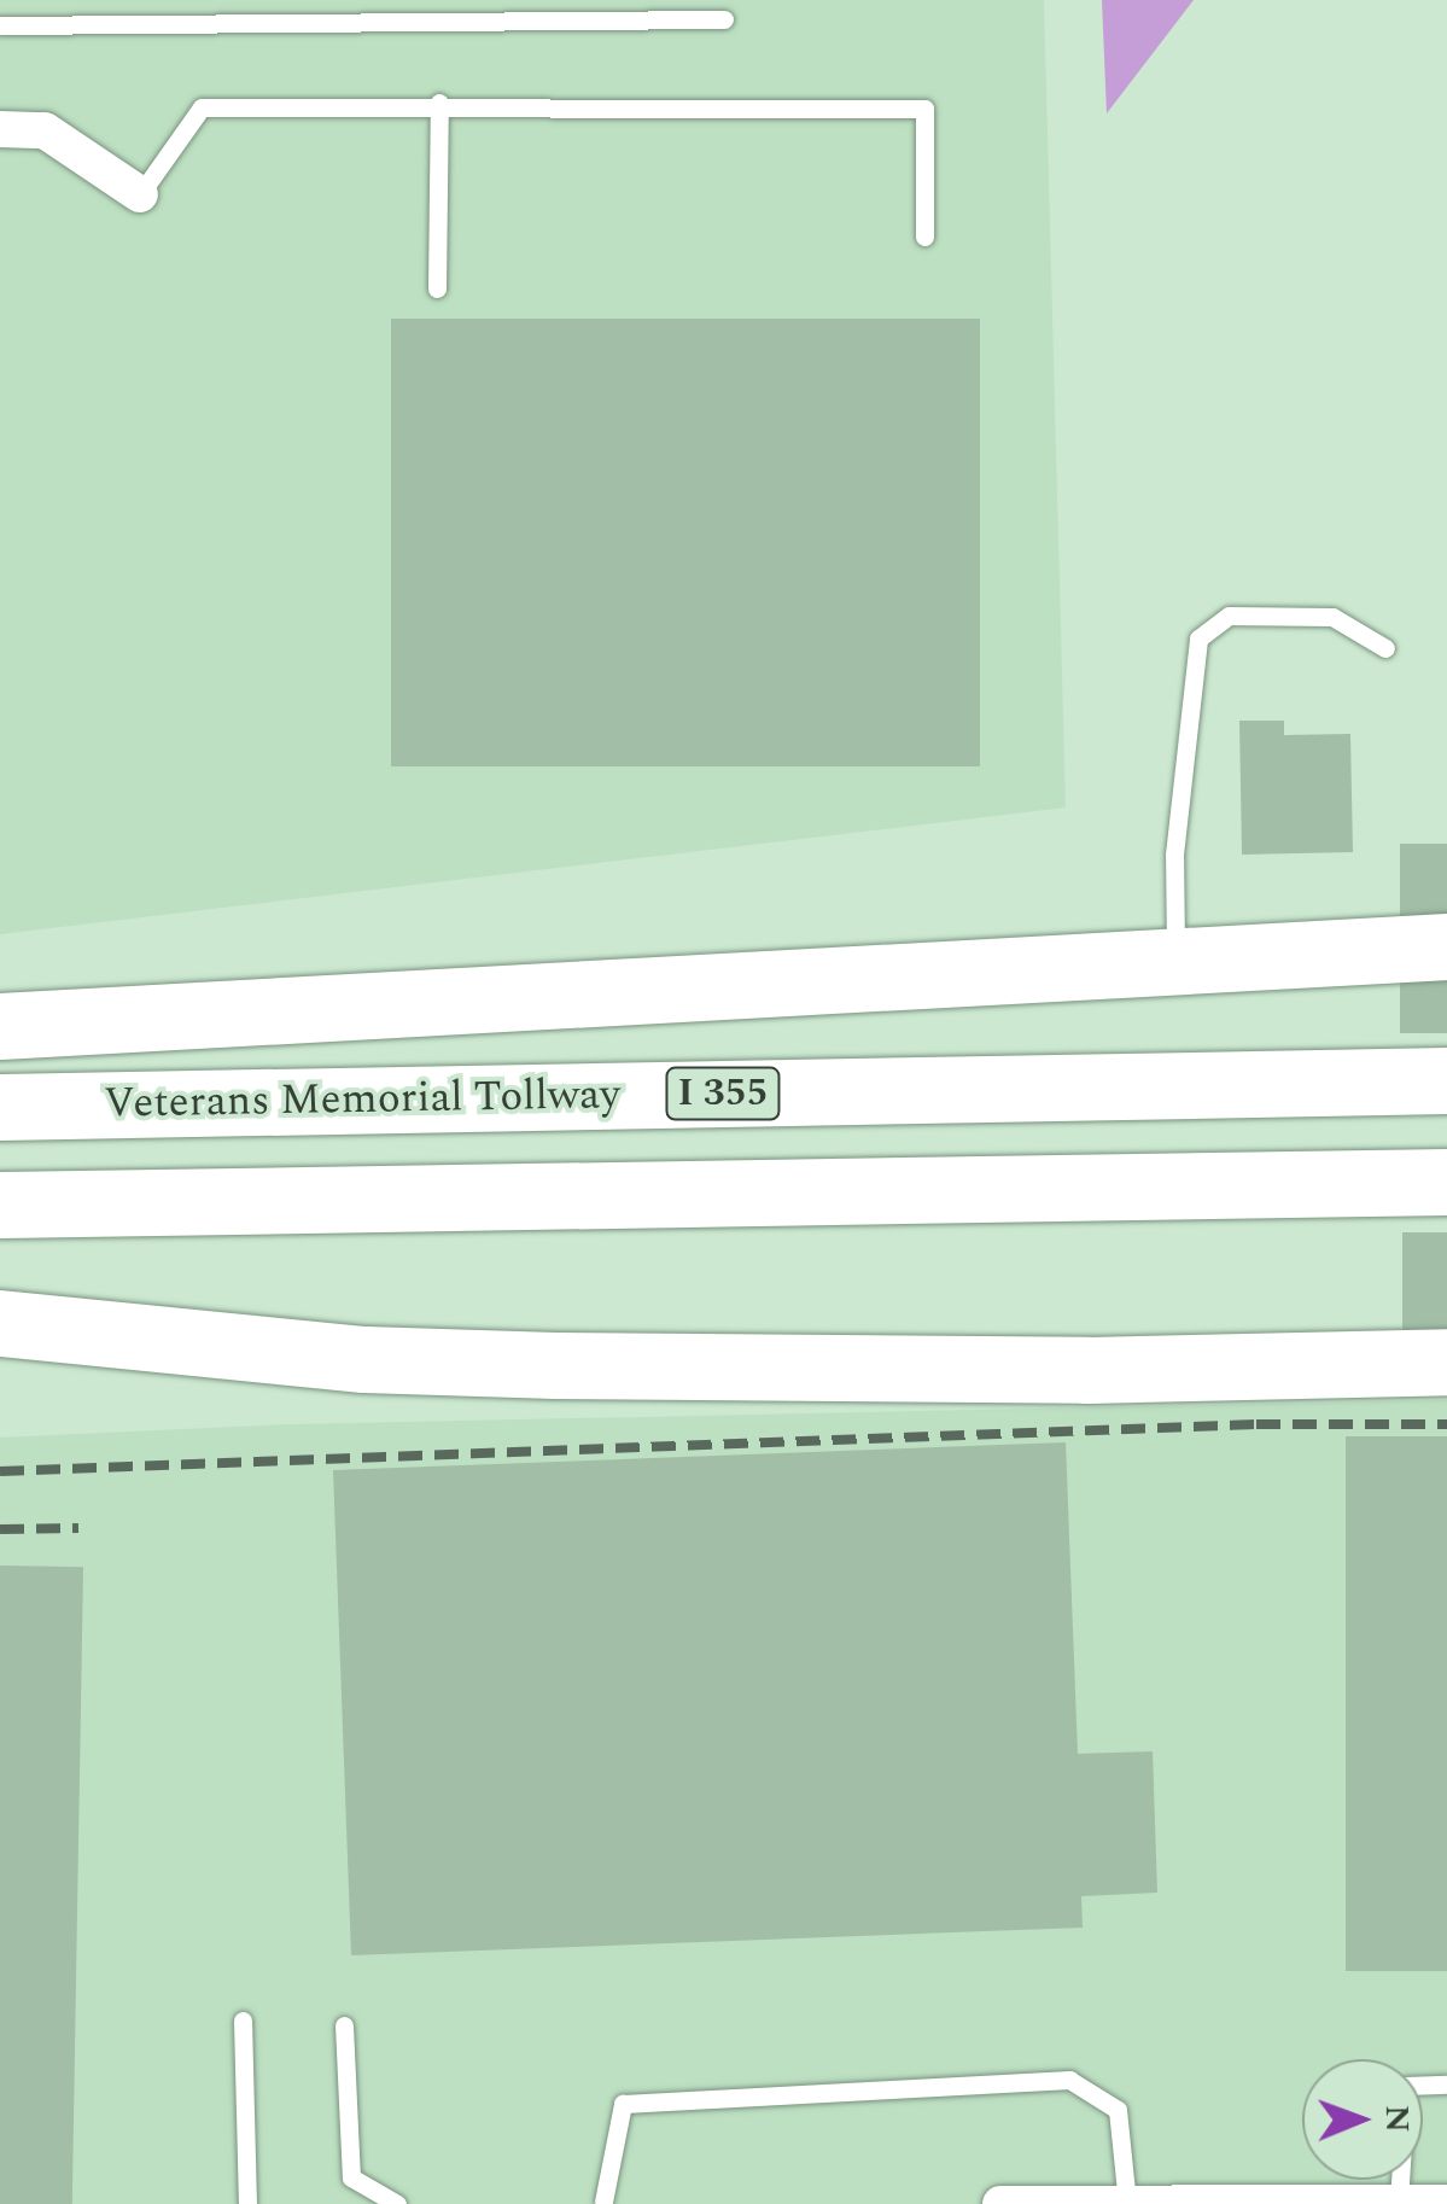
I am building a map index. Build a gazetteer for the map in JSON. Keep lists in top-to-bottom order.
{
  "streets": {
    "highway": ["I 355", "Veterans Memorial Tollway"]
  },
  "north": "right"
}
